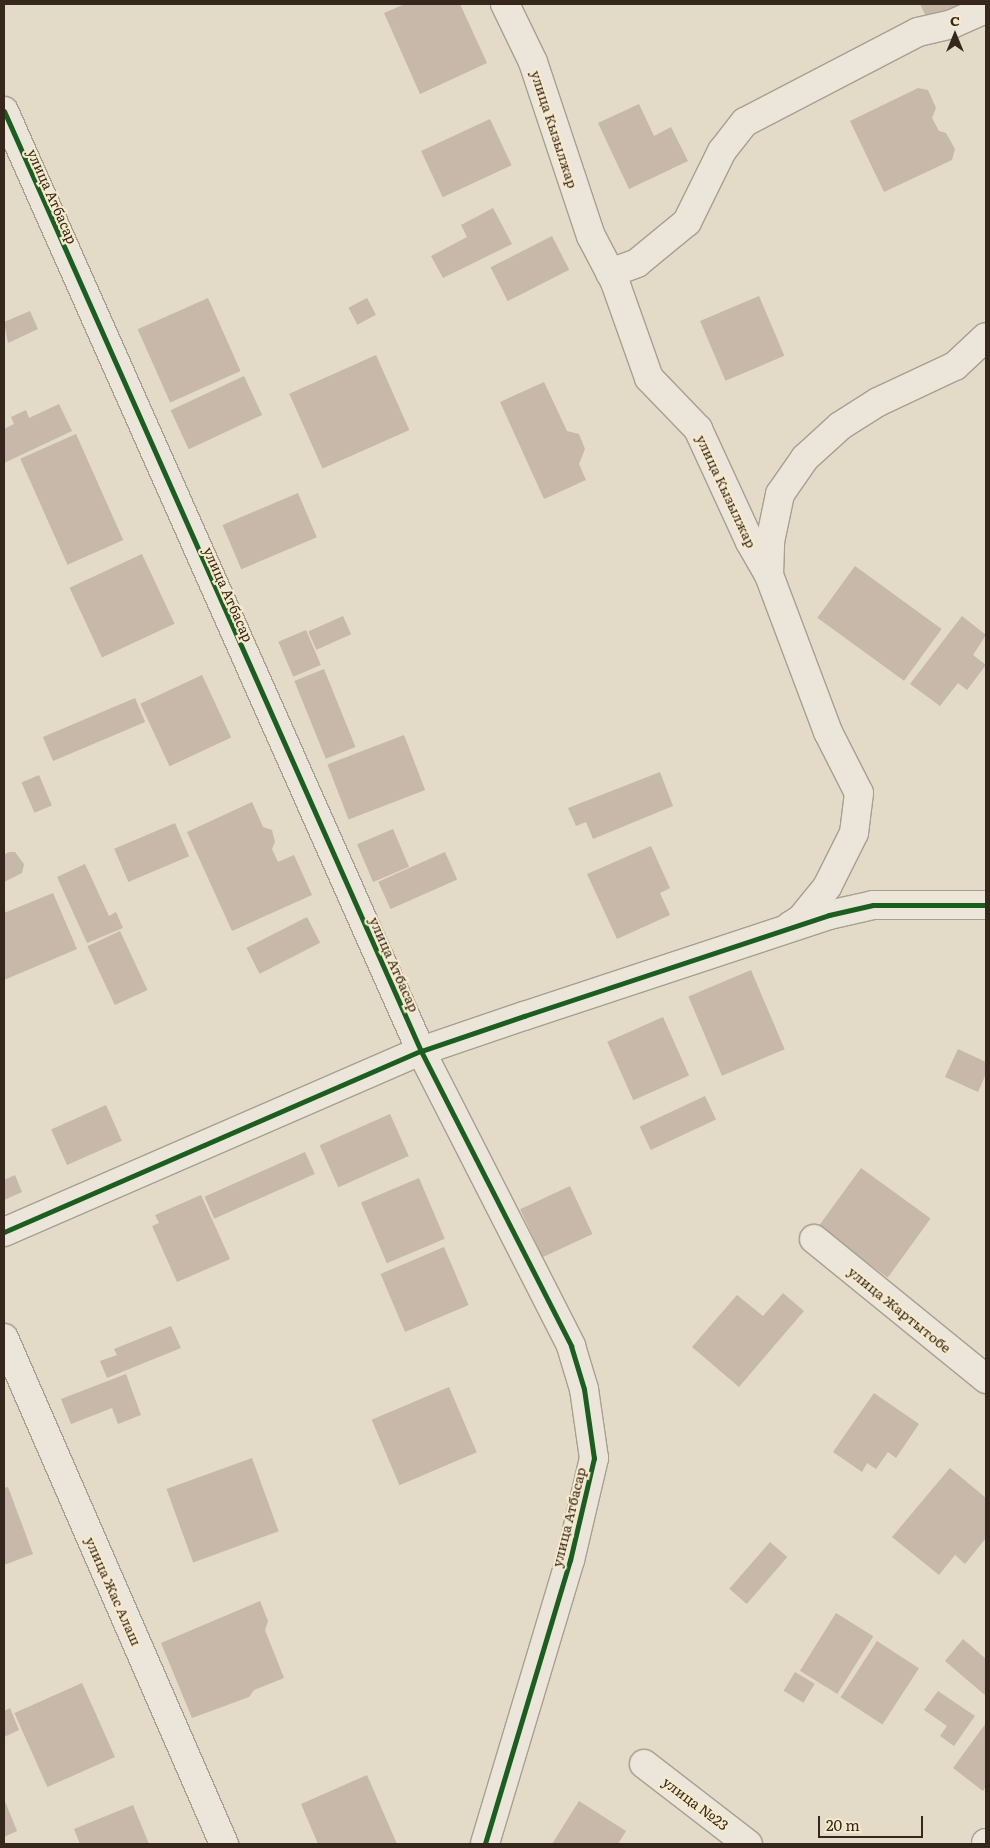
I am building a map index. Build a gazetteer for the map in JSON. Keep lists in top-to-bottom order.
{
  "streets": {
    "street": [
      "улица Кызылжар",
      "улица Атбасар",
      "улица Жартытобе",
      "улица Жас Алаш",
      "улица №23"
    ]
  },
  "scale_bar": "20 m",
  "north": "top"
}
